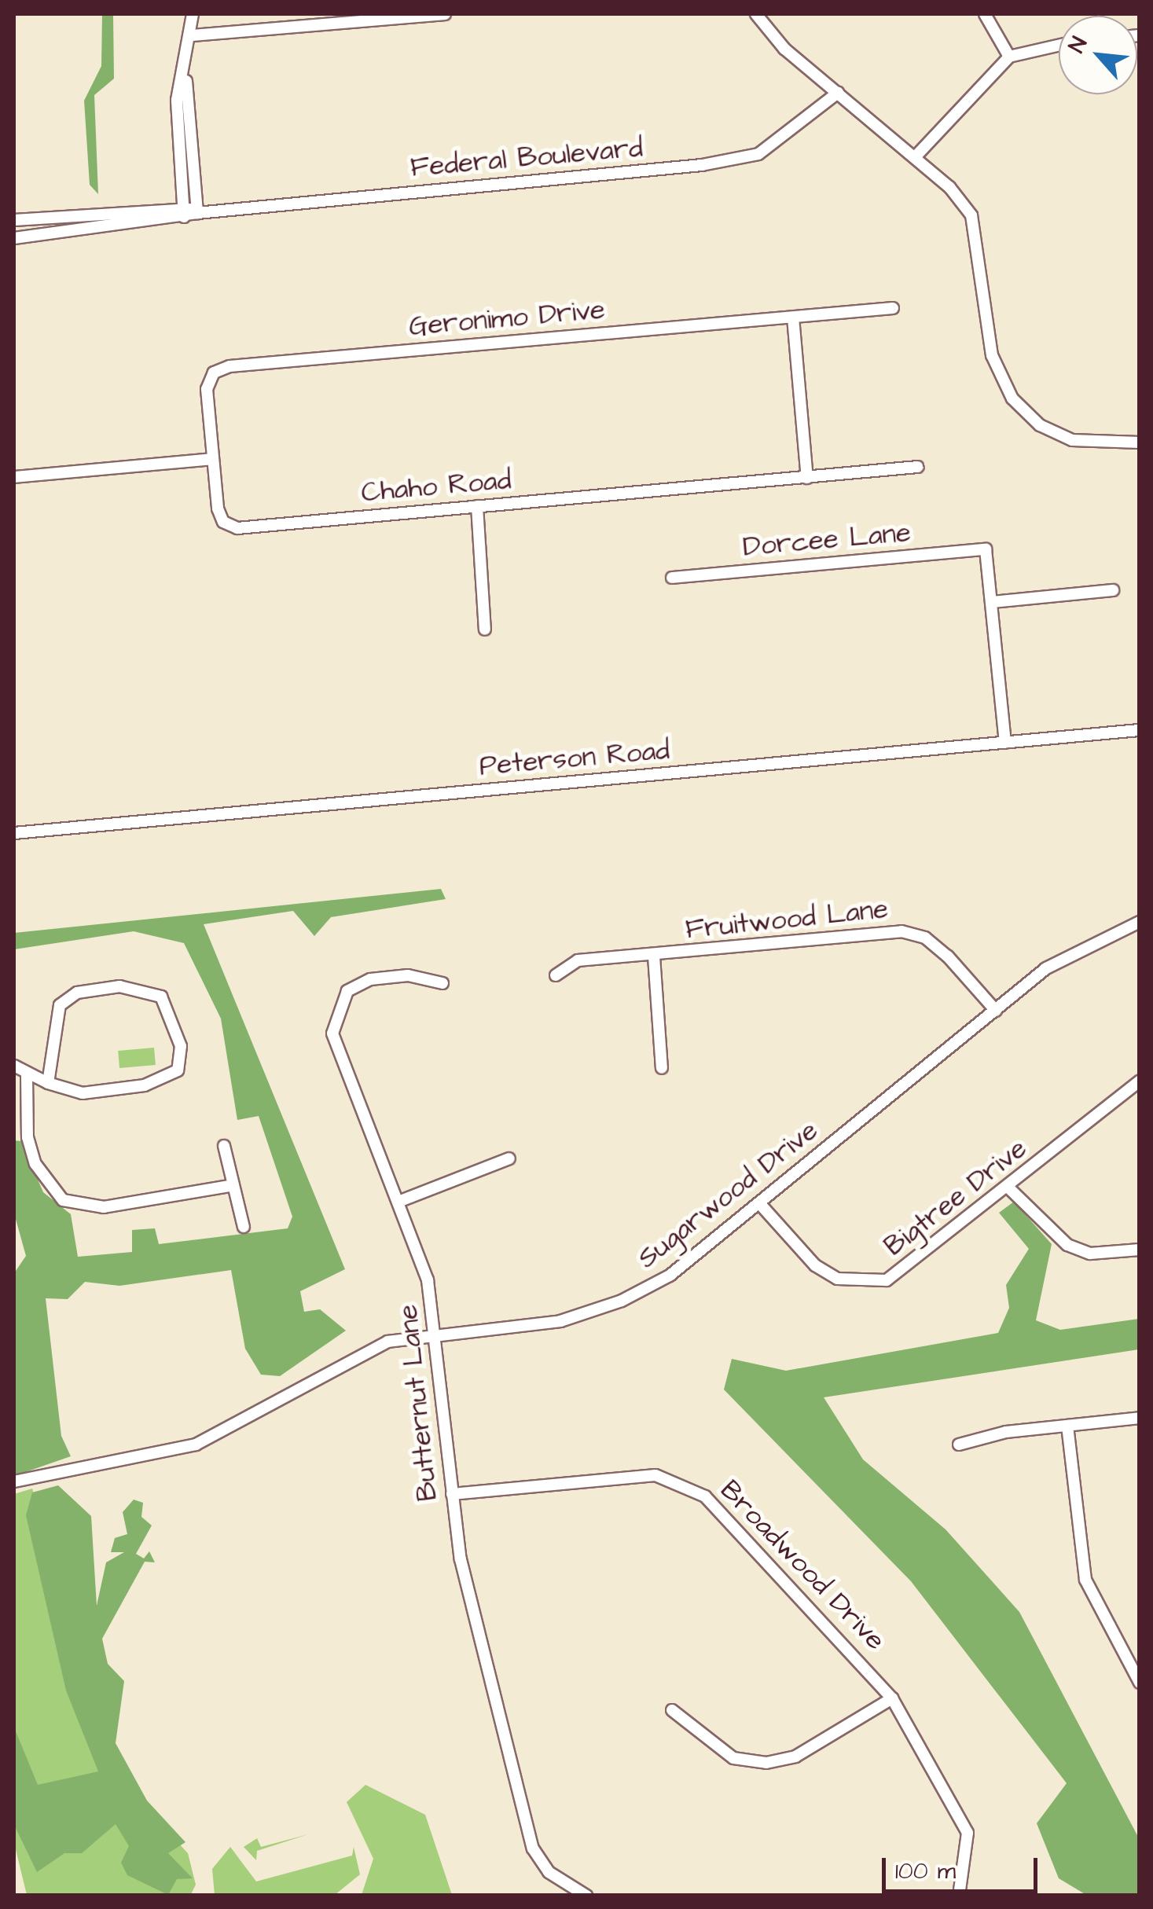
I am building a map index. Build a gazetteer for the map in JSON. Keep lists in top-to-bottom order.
{
  "streets": {
    "street": [
      "Federal Boulevard",
      "Geronimo Drive",
      "Chaho Road",
      "Dorcee Lane",
      "Peterson Road",
      "Fruitwood Lane",
      "Sugarwood Drive",
      "Bigtree Drive",
      "Butternut Lane",
      "Broadwood Drive"
    ]
  },
  "crossings": [
    ["Geronimo Drive", "Chaho Road"],
    ["Fruitwood Lane", "Sugarwood Drive"],
    ["Sugarwood Drive", "Bigtree Drive"],
    ["Sugarwood Drive", "Butternut Lane"],
    ["Butternut Lane", "Broadwood Drive"]
  ],
  "scale_bar": "100 m",
  "north": "top left"
}
